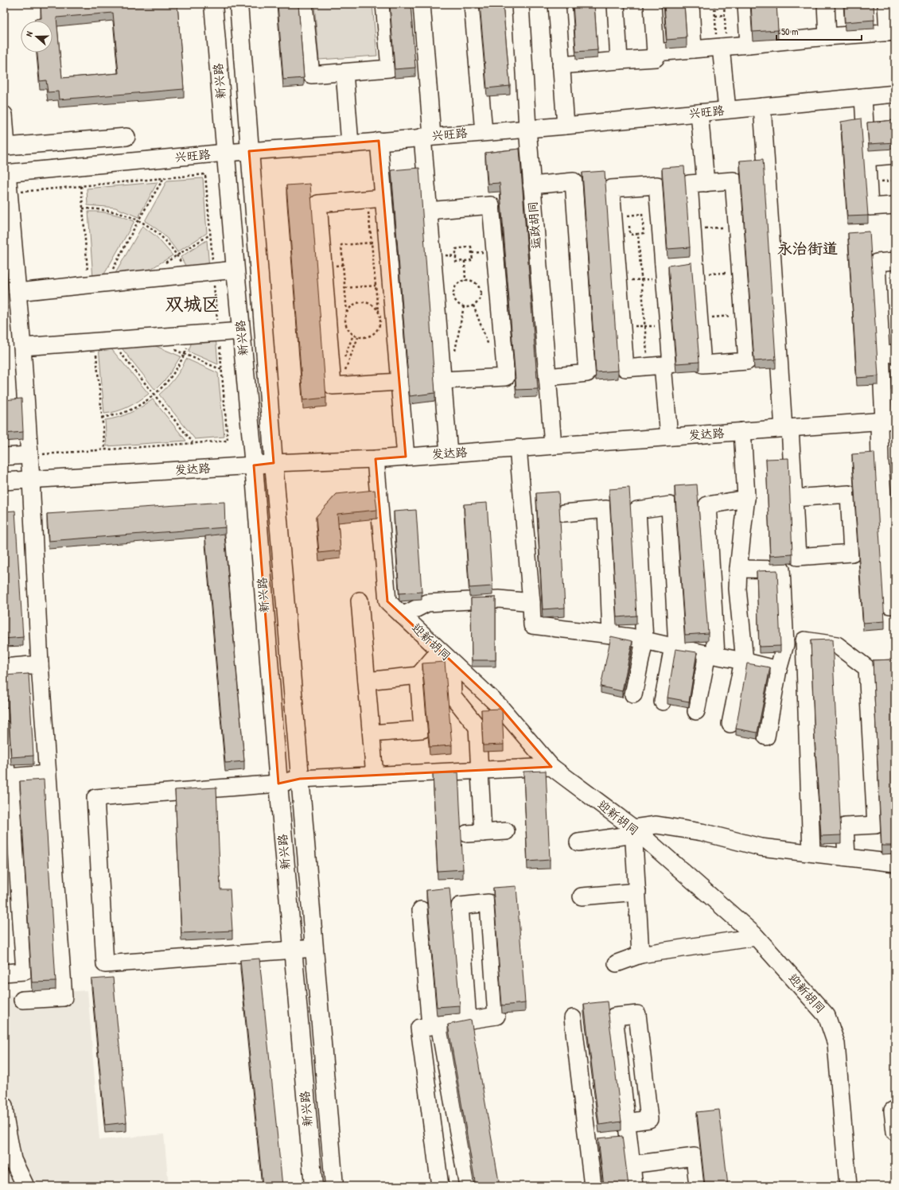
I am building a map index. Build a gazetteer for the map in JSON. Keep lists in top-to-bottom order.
{
  "streets": {
    "main road": ["新兴路"],
    "street": [
      "兴旺路",
      "运政胡同",
      "发达路",
      "迎新胡同"
    ]
  },
  "crossings": [
    ["新兴路", "兴旺路"],
    ["新兴路", "发达路"],
    ["兴旺路", "运政胡同"],
    ["运政胡同", "发达路"],
    ["发达路", "迎新胡同"]
  ],
  "districts": ["永治街道", "双城区"],
  "scale_bar": "50 m",
  "north": "left"
}
